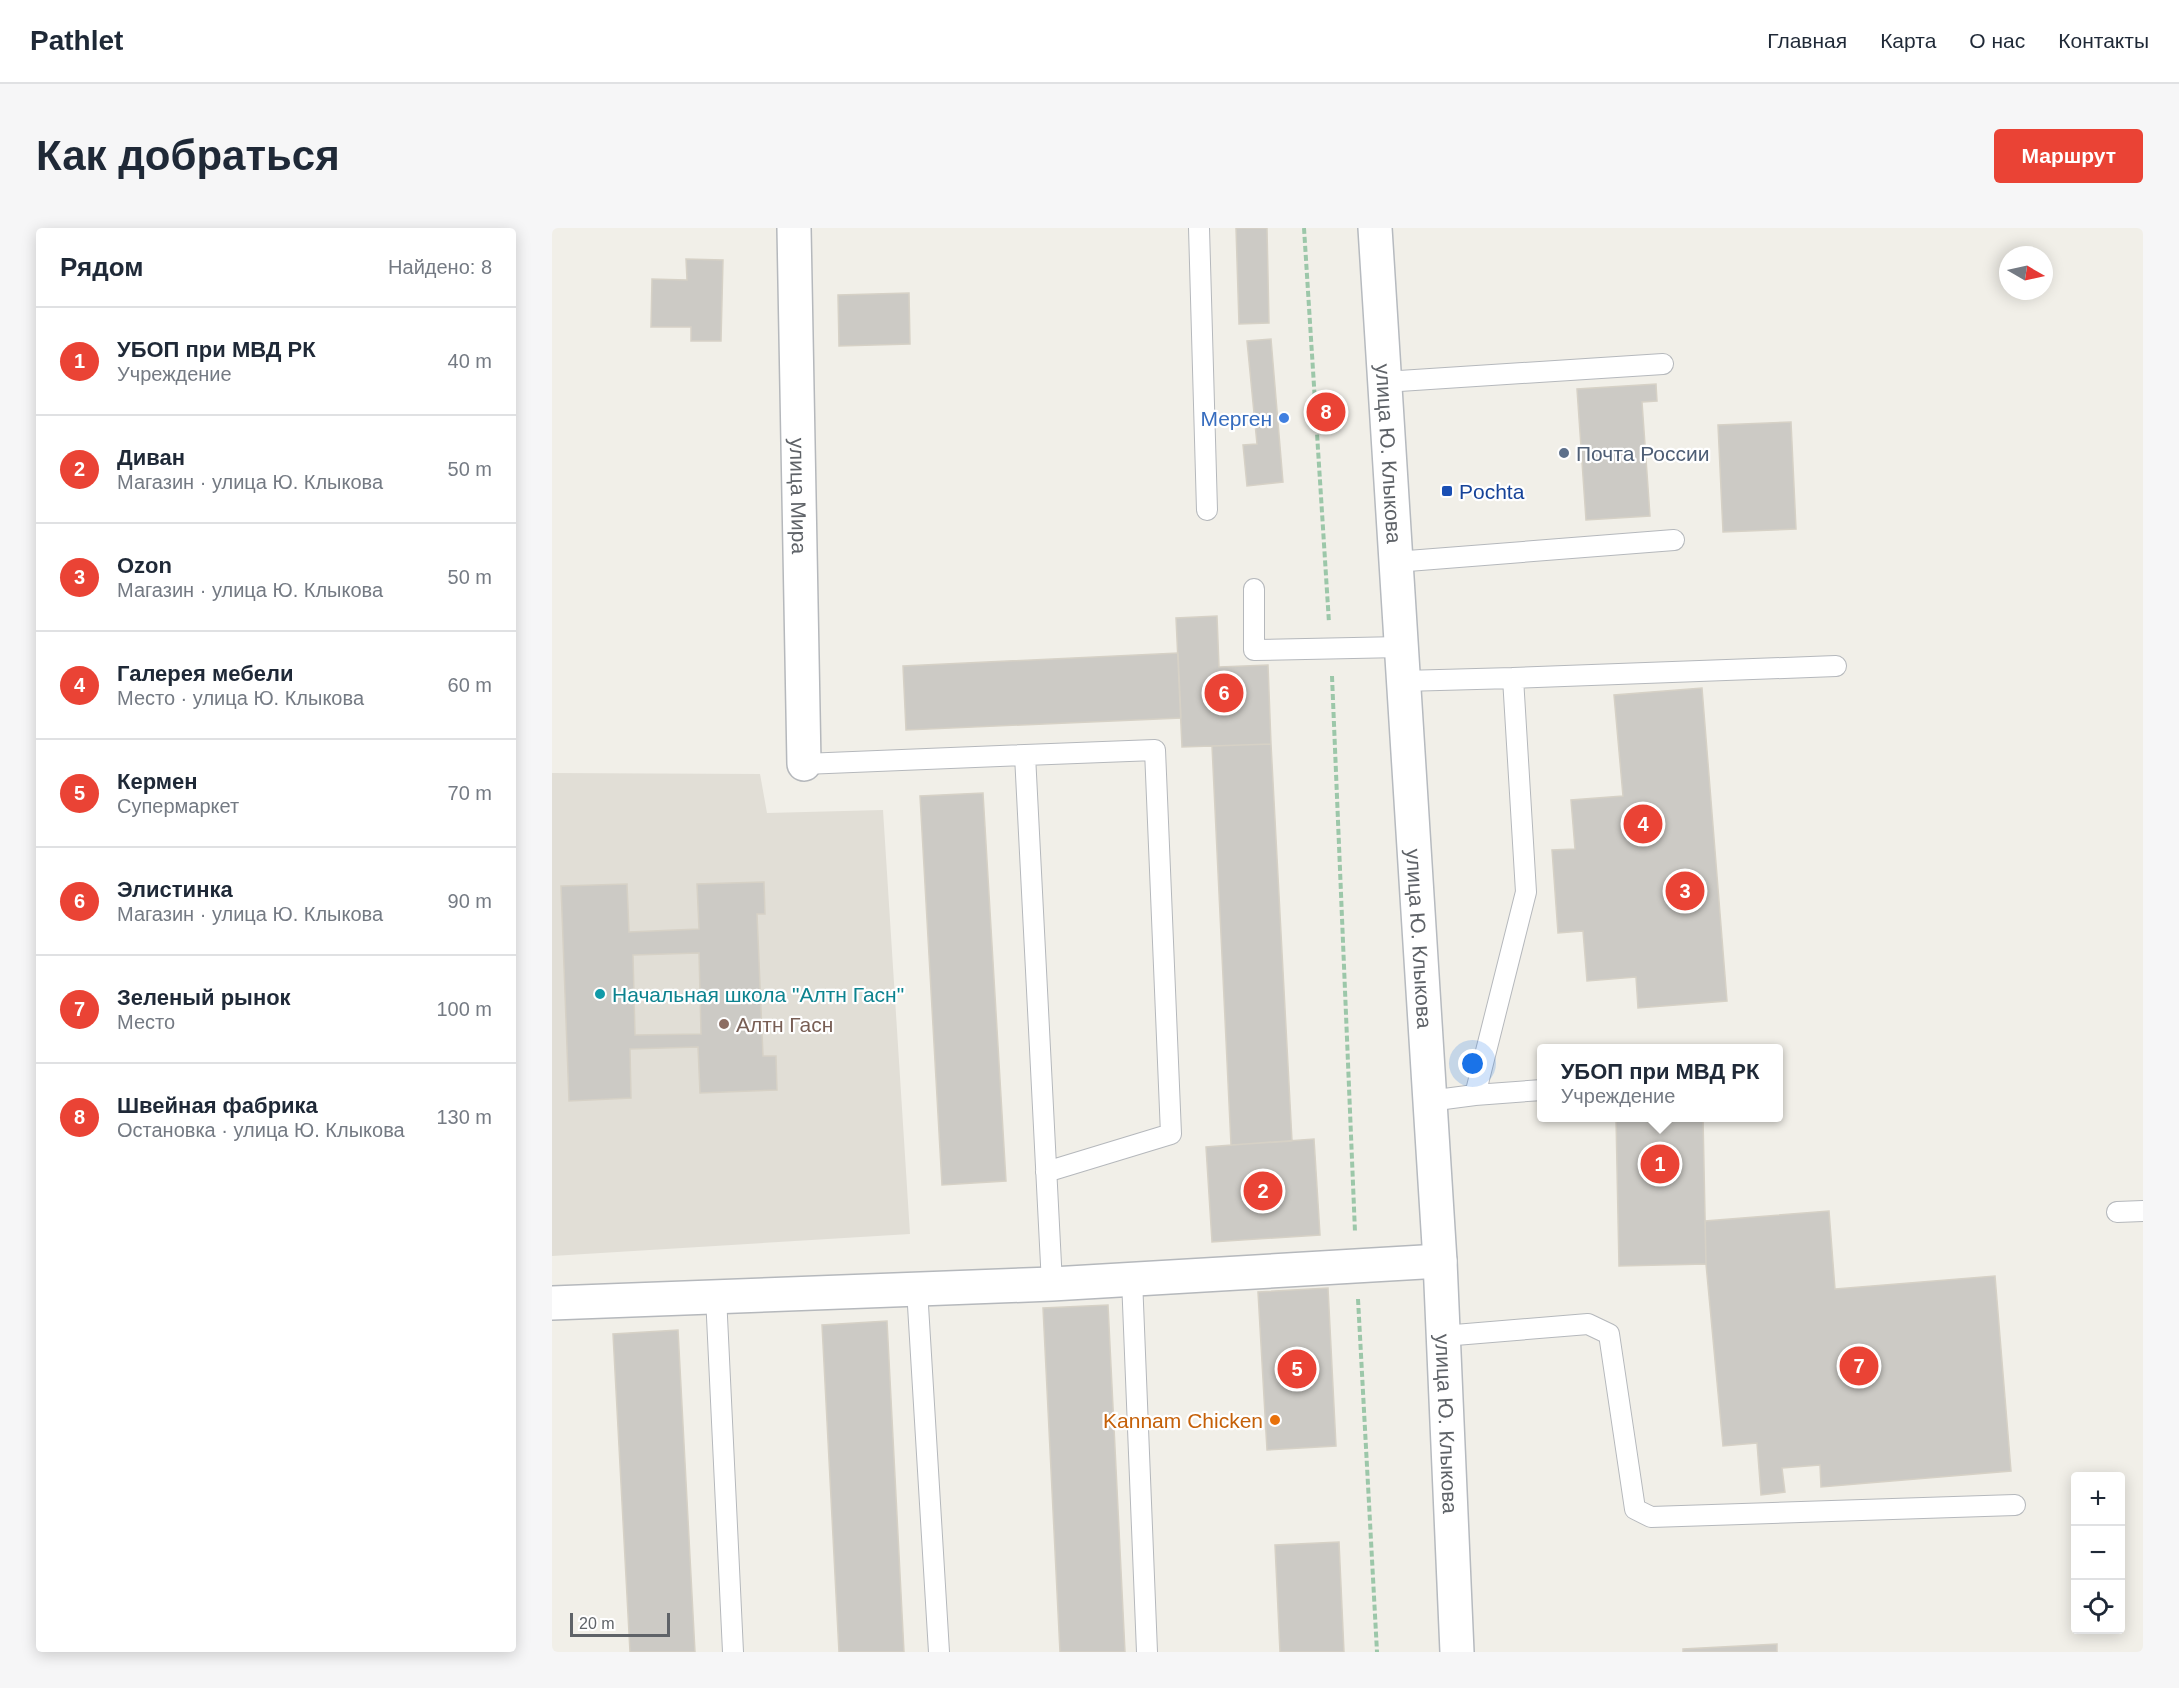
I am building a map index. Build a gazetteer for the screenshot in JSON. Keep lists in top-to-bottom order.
{
  "streets": {
    "main road": ["улица Ю. Клыкова", "улица Мира"]
  },
  "places": {
    "other": [
      "Мерген",
      "Почта России",
      "Начальная школа \"Алтн Гасн\"",
      "Алтн Гасн",
      "Kannam Chicken"
    ],
    "transit": ["Pochta"]
  },
  "scale_bar": "20 m",
  "north": "right",
  "page": {
    "header": "Pathlet",
    "nav": [
      "Главная",
      "Карта",
      "О нас",
      "Контакты"
    ],
    "buttons": "Маршрут",
    "title": "Как добраться",
    "heading": ["Рядом", "Найдено: 8"],
    "list": [
      {
        "mark": "1",
        "name": "УБОП при МВД РК",
        "note": "Учреждение",
        "value": "40 m"
      },
      {
        "mark": "2",
        "name": "Диван",
        "note": "Магазин · улица Ю. Клыкова",
        "value": "50 m"
      },
      {
        "mark": "3",
        "name": "Ozon",
        "note": "Магазин · улица Ю. Клыкова",
        "value": "50 m"
      },
      {
        "mark": "4",
        "name": "Галерея мебели",
        "note": "Место · улица Ю. Клыкова",
        "value": "60 m"
      },
      {
        "mark": "5",
        "name": "Кермен",
        "note": "Супермаркет",
        "value": "70 m"
      },
      {
        "mark": "6",
        "name": "Элистинка",
        "note": "Магазин · улица Ю. Клыкова",
        "value": "90 m"
      },
      {
        "mark": "7",
        "name": "Зеленый рынок",
        "note": "Место",
        "value": "100 m"
      },
      {
        "mark": "8",
        "name": "Швейная фабрика",
        "note": "Остановка · улица Ю. Клыкова",
        "value": "130 m"
      }
    ],
    "pins": [
      "8",
      "6",
      "4",
      "3",
      "1",
      "2",
      "7",
      "5"
    ],
    "popup": ["УБОП при МВД РК", "Учреждение"],
    "map_buttons": ["+", "−"],
    "scale": "20 m"
  }
}
